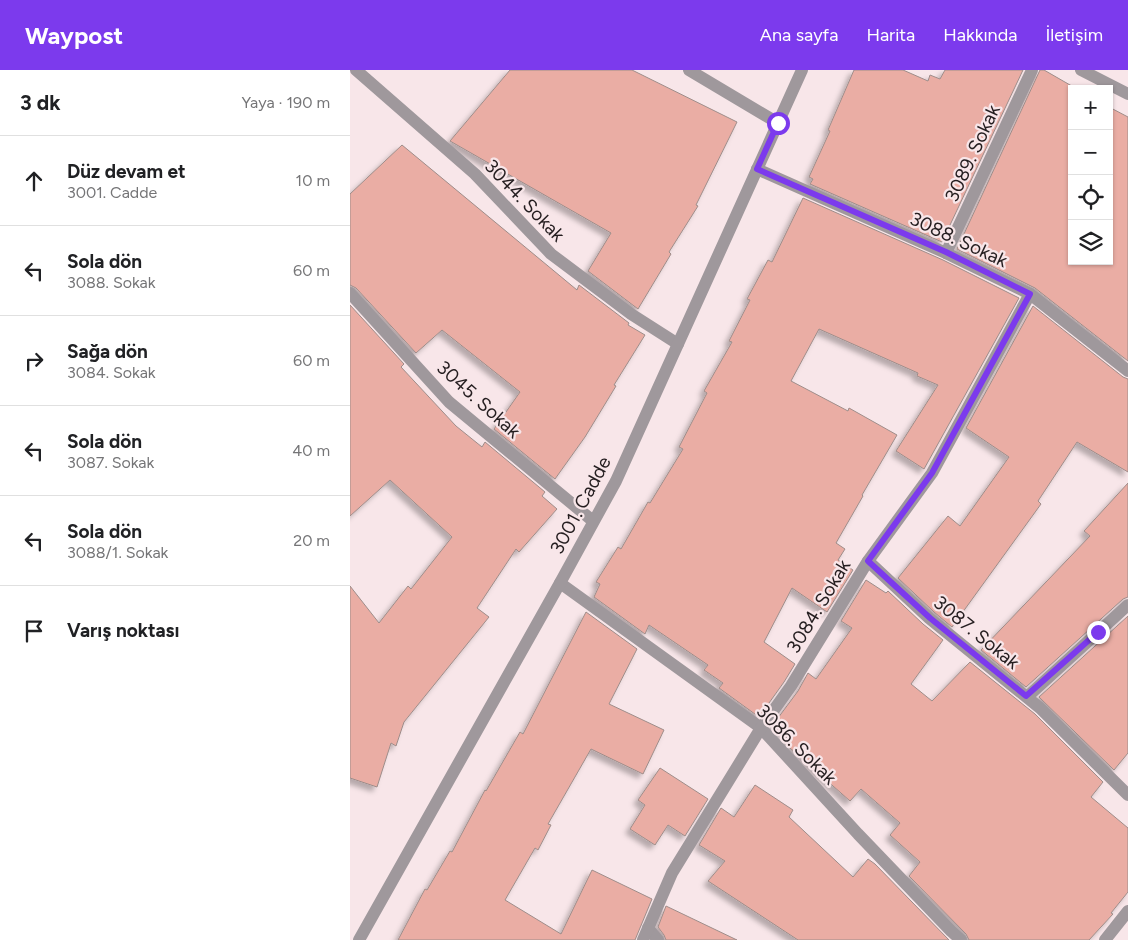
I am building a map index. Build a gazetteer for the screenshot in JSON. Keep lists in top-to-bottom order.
{
  "streets": {
    "street": [
      "3089. Sokak",
      "3044. Sokak",
      "3088. Sokak",
      "3045. Sokak",
      "3001. Cadde",
      "3084. Sokak",
      "3087. Sokak",
      "3086. Sokak"
    ]
  },
  "crossings": [
    ["3089. Sokak", "3088. Sokak"],
    ["3044. Sokak", "3001. Cadde"],
    ["3088. Sokak", "3001. Cadde"],
    ["3088. Sokak", "3084. Sokak"],
    ["3045. Sokak", "3001. Cadde"],
    ["3001. Cadde", "3086. Sokak"],
    ["3084. Sokak", "3087. Sokak"],
    ["3084. Sokak", "3086. Sokak"]
  ],
  "page": {
    "header": "Waypost",
    "nav": [
      "Ana sayfa",
      "Harita",
      "Hakkında",
      "İletişim"
    ],
    "heading": ["3 dk", "Yaya · 190 m"],
    "map_buttons": ["+", "−"],
    "list": [
      ["Düz devam et", "3001. Cadde", "10 m"],
      ["Sola dön", "3088. Sokak", "60 m"],
      ["Sağa dön", "3084. Sokak", "60 m"],
      ["Sola dön", "3087. Sokak", "40 m"],
      ["Sola dön", "3088/1. Sokak", "20 m"],
      "Varış noktası"
    ]
  }
}
